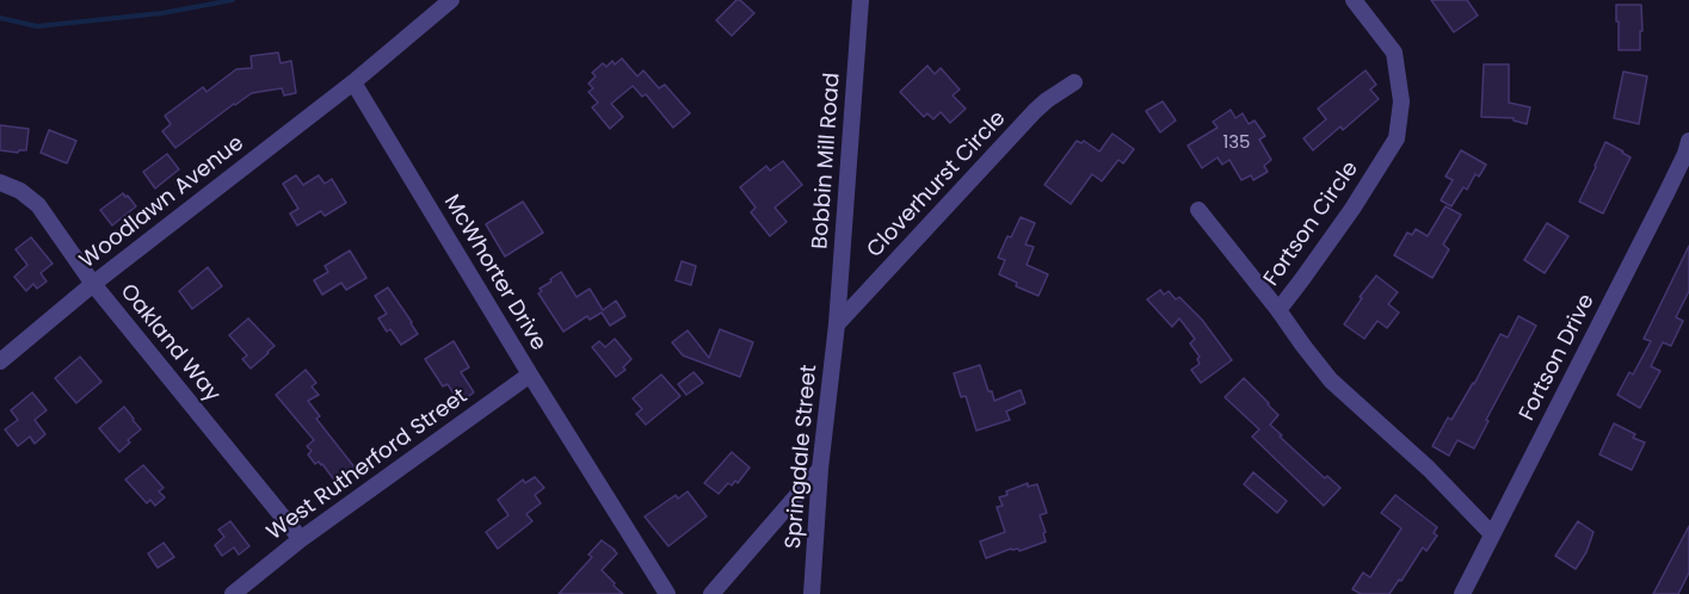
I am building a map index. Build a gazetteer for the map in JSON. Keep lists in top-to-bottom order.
{
  "streets": {
    "street": [
      "Bobbin Mill Road",
      "Cloverhurst Circle",
      "Woodlawn Avenue",
      "Fortson Circle",
      "McWhorter Drive",
      "Oakland Way",
      "Fortson Drive",
      "Springdale Street",
      "West Rutherford Street"
    ]
  },
  "crossings": [
    ["Bobbin Mill Road", "Cloverhurst Circle"],
    ["Bobbin Mill Road", "Springdale Street"],
    ["Cloverhurst Circle", "Springdale Street"],
    ["Woodlawn Avenue", "McWhorter Drive"],
    ["Woodlawn Avenue", "Oakland Way"],
    ["Fortson Circle", "Fortson Drive"],
    ["McWhorter Drive", "West Rutherford Street"],
    ["Oakland Way", "West Rutherford Street"]
  ],
  "house_numbers": ["135"]
}
